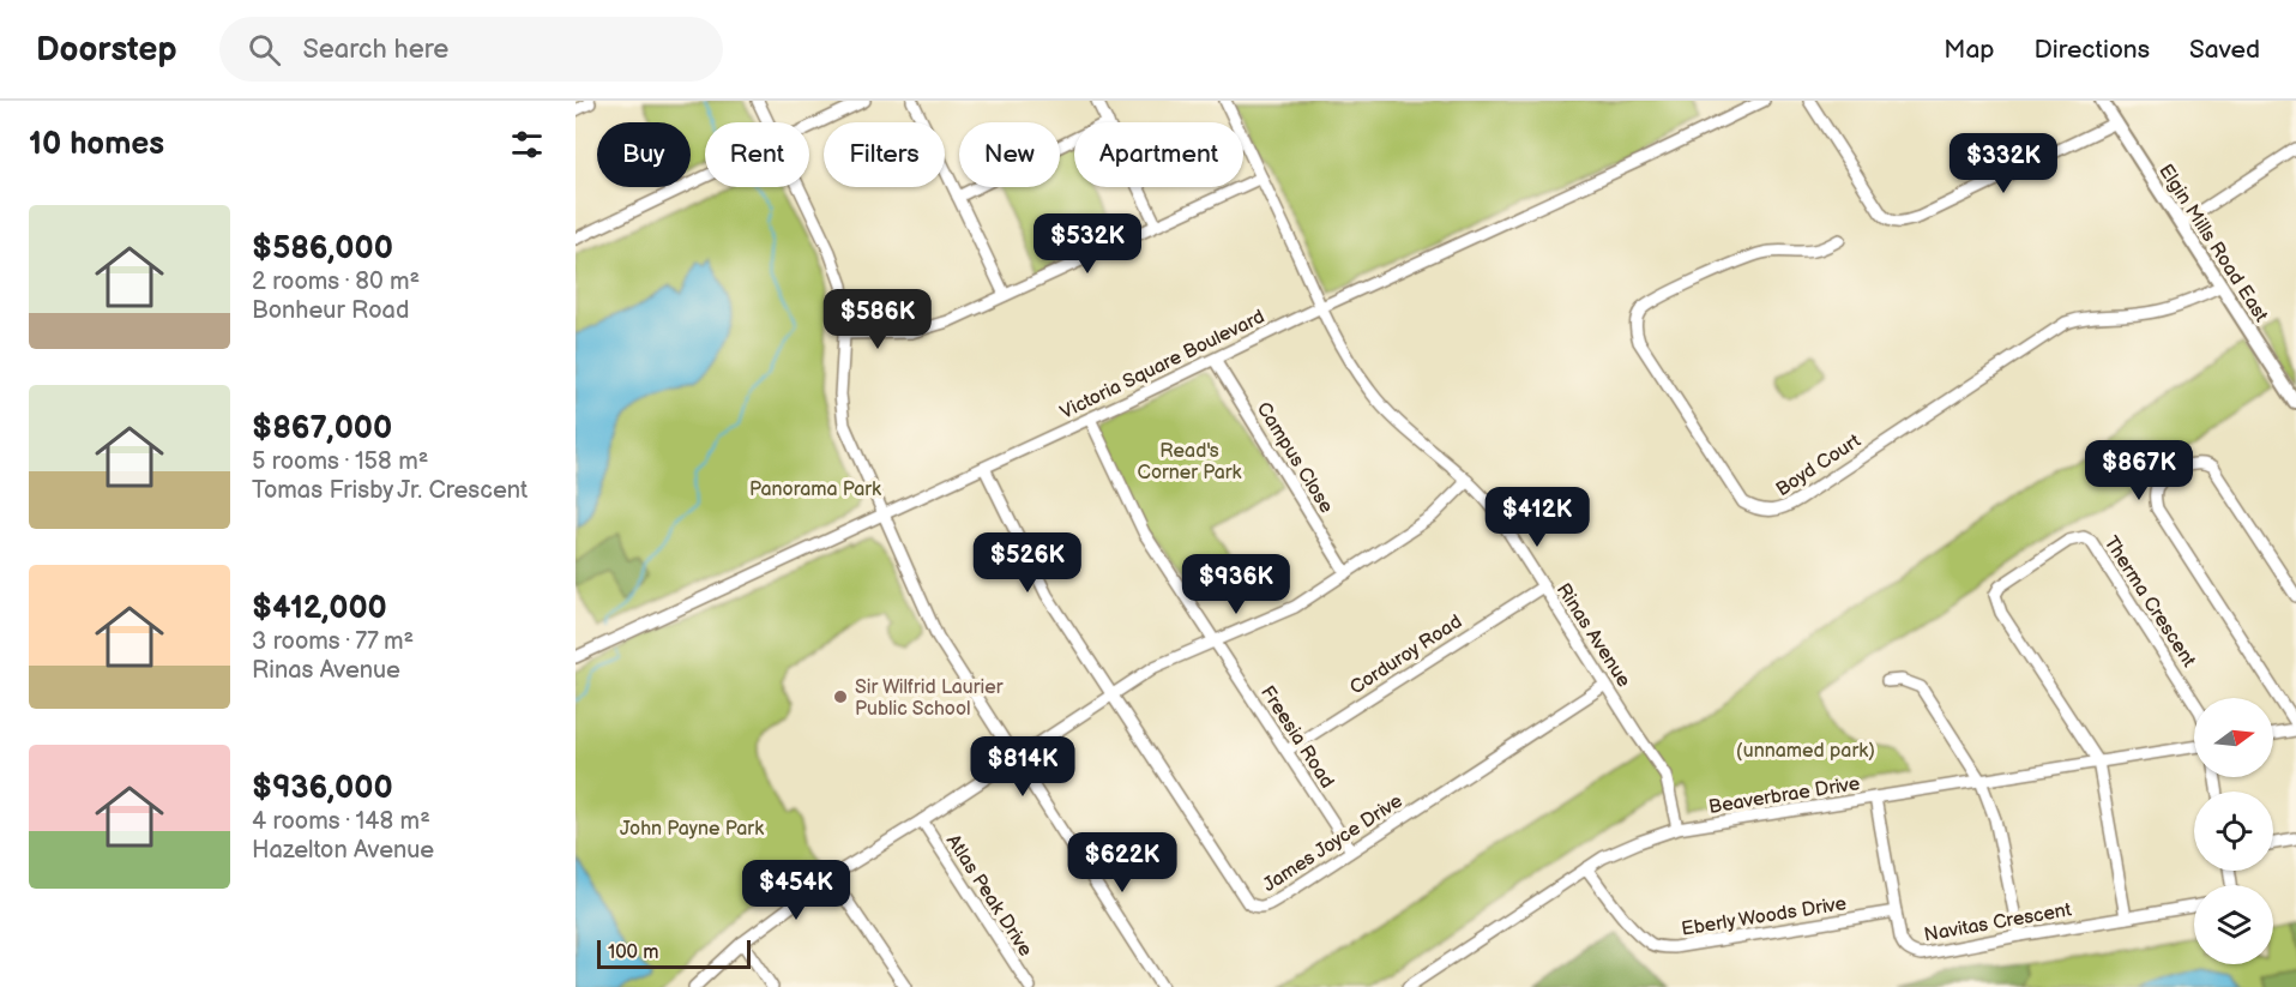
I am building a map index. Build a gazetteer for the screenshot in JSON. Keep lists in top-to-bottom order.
{
  "streets": {
    "main road": ["Elgin Mills Road East"],
    "street": [
      "Victoria Square Boulevard",
      "Campus Close",
      "Boyd Court",
      "Therma Crescent",
      "Rinas Avenue",
      "Corduroy Road",
      "Freesia Road",
      "Beaverbrae Drive",
      "James Joyce Drive",
      "Atlas Peak Drive",
      "Eberly Woods Drive",
      "Navitas Crescent"
    ]
  },
  "crossings": [
    ["Elgin Mills Road East", "Boyd Court"],
    ["Victoria Square Boulevard", "Campus Close"],
    ["Victoria Square Boulevard", "Rinas Avenue"],
    ["Victoria Square Boulevard", "Freesia Road"],
    ["Victoria Square Boulevard", "James Joyce Drive"],
    ["Therma Crescent", "Beaverbrae Drive"],
    ["Rinas Avenue", "Corduroy Road"],
    ["Rinas Avenue", "Beaverbrae Drive"],
    ["Rinas Avenue", "James Joyce Drive"],
    ["Corduroy Road", "Freesia Road"],
    ["Freesia Road", "James Joyce Drive"],
    ["Beaverbrae Drive", "Eberly Woods Drive"],
    ["Beaverbrae Drive", "Navitas Crescent"],
    ["Eberly Woods Drive", "Navitas Crescent"]
  ],
  "parks": [
    "Read's Corner Park",
    "Panorama Park",
    "(unnamed park)",
    "John Payne Park"
  ],
  "places": ["Sir Wilfrid Laurier Public School"],
  "scale_bar": "100 m",
  "north": "right",
  "page": {
    "header": "Doorstep",
    "search": "Search here",
    "nav": ["Map", "Directions", "Saved"],
    "heading": "10 homes",
    "chip": [
      "Buy",
      "Rent",
      "Filters",
      "New",
      "Apartment"
    ],
    "price": [
      "$332K",
      "$532K",
      "$586K",
      "$867K",
      "$412K",
      "$526K",
      "$936K",
      "$814K",
      "$622K",
      "$454K"
    ],
    "list": [
      {
        "name": "$586,000",
        "note": "2 rooms · 80 m² · Bonheur Road"
      },
      {
        "name": "$867,000",
        "note": "5 rooms · 158 m² · Tomas Frisby Jr. Crescent"
      },
      {
        "name": "$412,000",
        "note": "3 rooms · 77 m² · Rinas Avenue"
      },
      {
        "name": "$936,000",
        "note": "4 rooms · 148 m² · Hazelton Avenue"
      }
    ],
    "scale": "100 m"
  }
}
